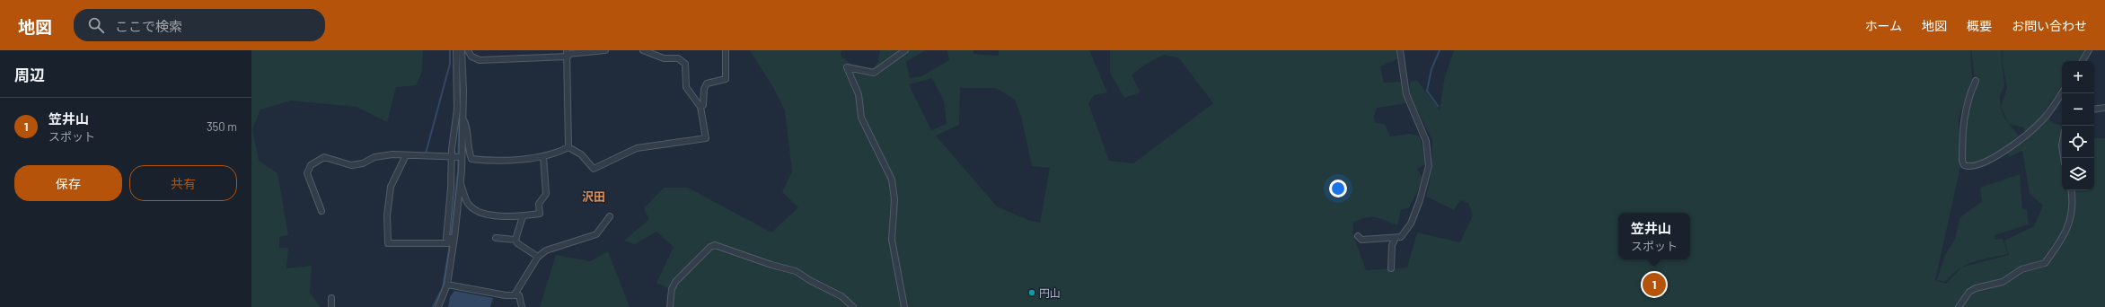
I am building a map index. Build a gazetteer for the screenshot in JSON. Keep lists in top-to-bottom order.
{
  "districts": ["沢田"],
  "places": ["円山"],
  "page": {
    "header": "地図",
    "search": "ここで検索",
    "nav": [
      "ホーム",
      "地図",
      "概要",
      "お問い合わせ"
    ],
    "heading": "周辺",
    "map_buttons": ["+", "−"],
    "list": [
      {
        "mark": "1",
        "name": "笠井山",
        "note": "スポット",
        "value": "350 m"
      }
    ],
    "buttons": ["保存", "共有"],
    "popup": ["笠井山", "スポット"],
    "pins": "1"
  }
}
